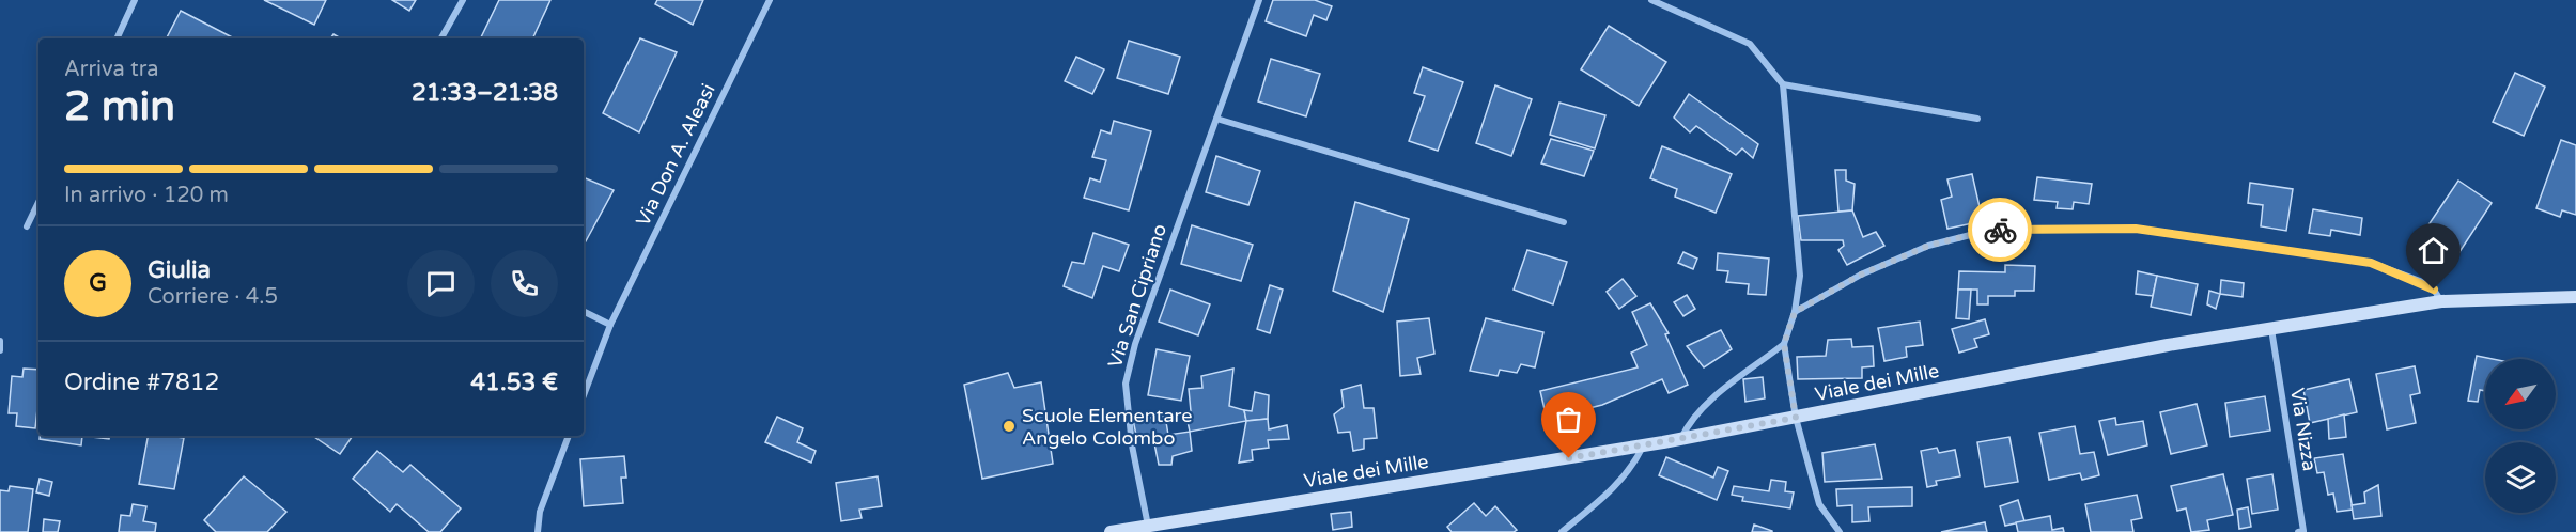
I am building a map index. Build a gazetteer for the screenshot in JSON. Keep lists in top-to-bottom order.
{
  "streets": {
    "main road": ["Viale dei Mille"],
    "street": ["Via Don A. Aleasi", "Via San Cipriano", "Via Nizza"]
  },
  "crossings": [
    ["Via San Cipriano", "Viale dei Mille"],
    ["Viale dei Mille", "Via Nizza"]
  ],
  "places": ["Scuole Elementare Angelo Colombo"],
  "north": "bottom left",
  "page": {
    "heading": ["2 min", "Arriva tra", "21:33–21:38"],
    "panel": [
      "Giulia",
      "Corriere · 4.5",
      "Ordine #7812",
      "41.53 €"
    ],
    "bar": "In arrivo · 120 m",
    "round": "G"
  }
}
